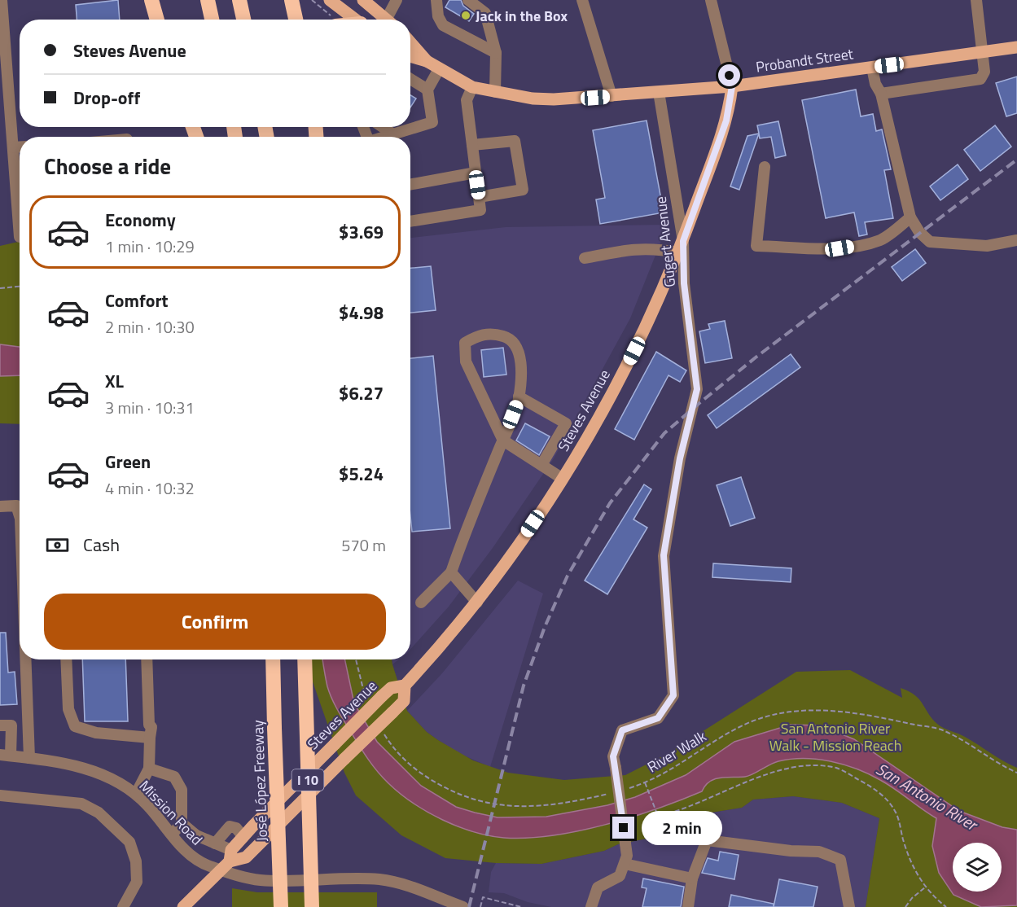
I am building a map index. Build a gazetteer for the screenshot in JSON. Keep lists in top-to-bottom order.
{
  "streets": {
    "highway": ["I 10", "José López Freeway"],
    "main road": ["Probandt Street", "Steves Avenue"],
    "street": ["Gugert Avenue", "Mission Road"],
    "path": ["River Walk"]
  },
  "crossings": [
    ["Probandt Street", "Gugert Avenue"],
    ["Probandt Street", "Steves Avenue"],
    ["Gugert Avenue", "Steves Avenue"],
    ["Steves Avenue", "Mission Road"]
  ],
  "water": ["San Antonio River"],
  "parks": ["San Antonio River Walk - Mission Reach"],
  "places": ["Jack in the Box"],
  "page": {
    "banner": ["Steves Avenue", "Drop-off"],
    "heading": "Choose a ride",
    "list": [
      {
        "name": "Economy",
        "note": "1 min · 10:29",
        "value": "$3.69"
      },
      {
        "name": "Comfort",
        "note": "2 min · 10:30",
        "value": "$4.98"
      },
      {
        "name": "XL",
        "note": "3 min · 10:31",
        "value": "$6.27"
      },
      {
        "name": "Green",
        "note": "4 min · 10:32",
        "value": "$5.24"
      }
    ],
    "pay": ["Cash", "570 m"],
    "buttons": "Confirm",
    "bubble": "2 min"
  }
}
